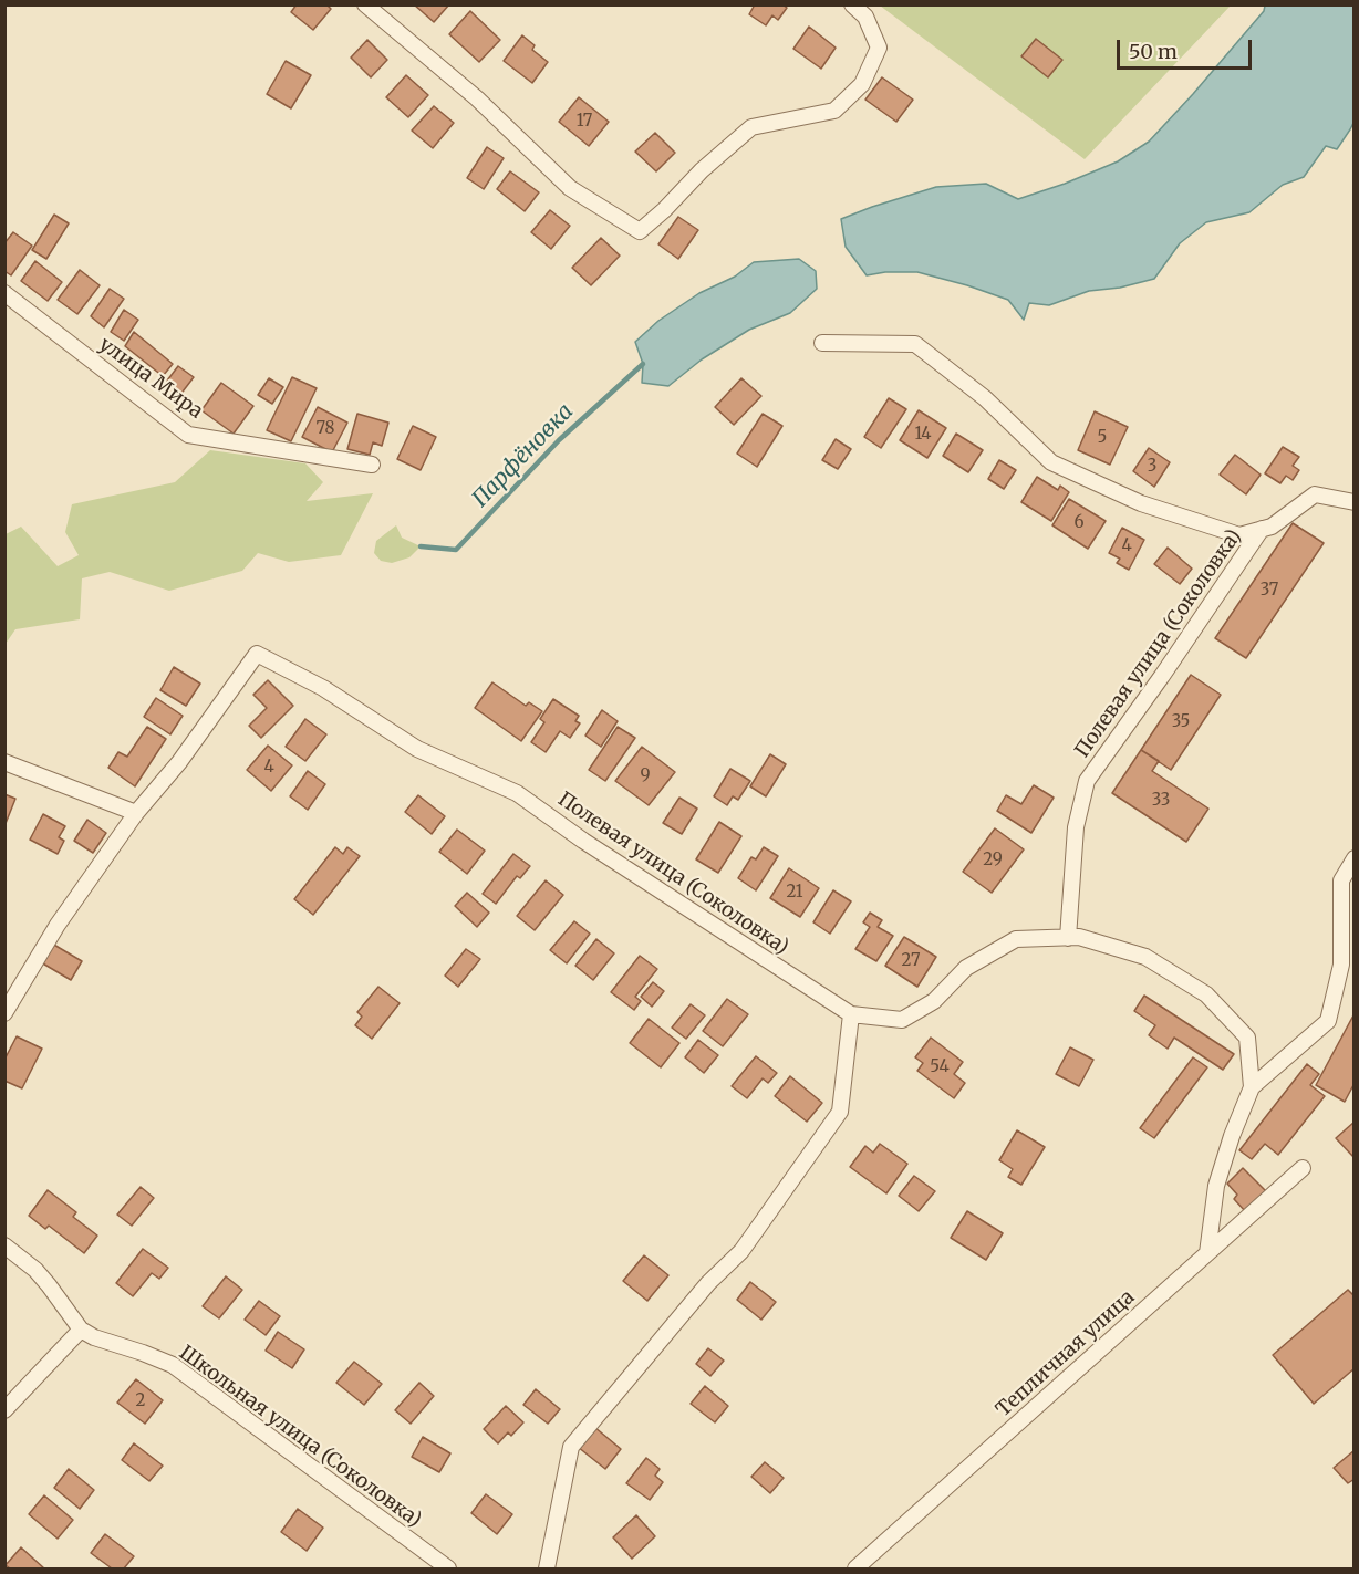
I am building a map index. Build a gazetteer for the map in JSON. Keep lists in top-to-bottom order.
{
  "streets": {
    "street": [
      "улица Мира",
      "Полевая улица (Соколовка)",
      "Тепличная улица",
      "Школьная улица (Соколовка)"
    ]
  },
  "crossings": [
    ["Полевая улица (Соколовка)", "Тепличная улица"]
  ],
  "water": ["Парфёновка"],
  "house_numbers": [
    "17",
    "78",
    "14",
    "5",
    "3",
    "6",
    "4",
    "37",
    "35",
    "4",
    "9",
    "33",
    "29",
    "21",
    "27",
    "54",
    "2"
  ],
  "scale_bar": "50 m"
}
